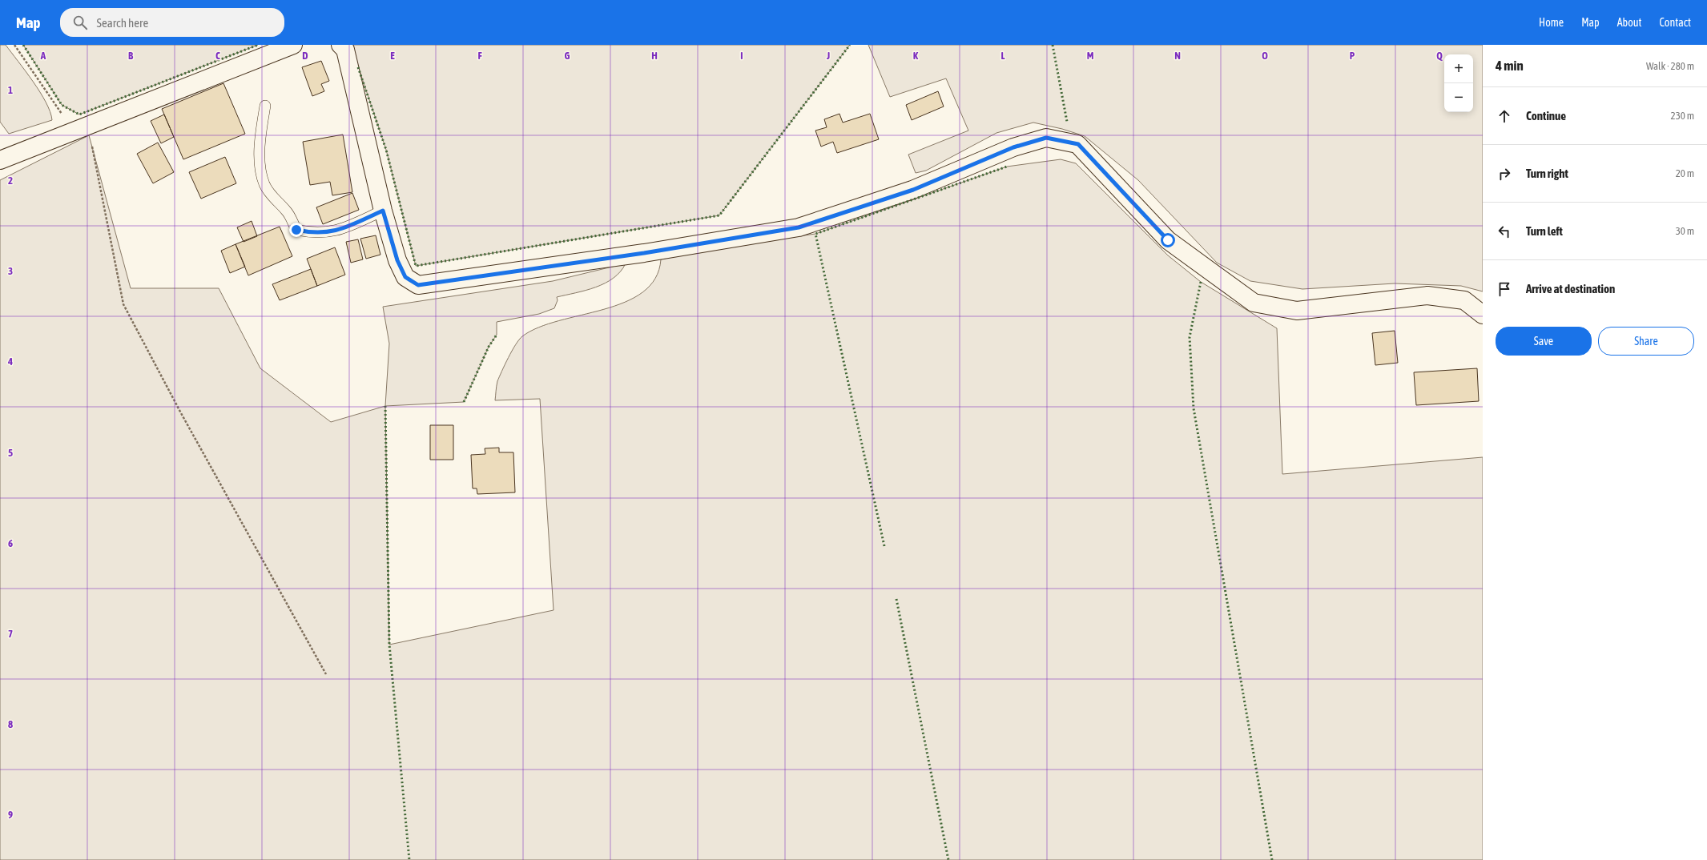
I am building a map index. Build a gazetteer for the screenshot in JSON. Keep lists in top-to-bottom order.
{
  "page": {
    "header": "Map",
    "search": "Search here",
    "nav": [
      "Home",
      "Map",
      "About",
      "Contact"
    ],
    "heading": ["4 min", "Walk · 280 m"],
    "map_buttons": ["+", "−"],
    "list": [
      ["Continue", "230 m"],
      ["Turn right", "20 m"],
      ["Turn left", "30 m"],
      "Arrive at destination"
    ],
    "buttons": ["Save", "Share"]
  },
  "grid": {
    "columns": [
      "A",
      "B",
      "C",
      "D",
      "E",
      "F",
      "G",
      "H",
      "I",
      "J",
      "K",
      "L",
      "M",
      "N",
      "O",
      "P",
      "Q"
    ],
    "rows": [
      "1",
      "2",
      "3",
      "4",
      "5",
      "6",
      "7",
      "8",
      "9"
    ]
  }
}
